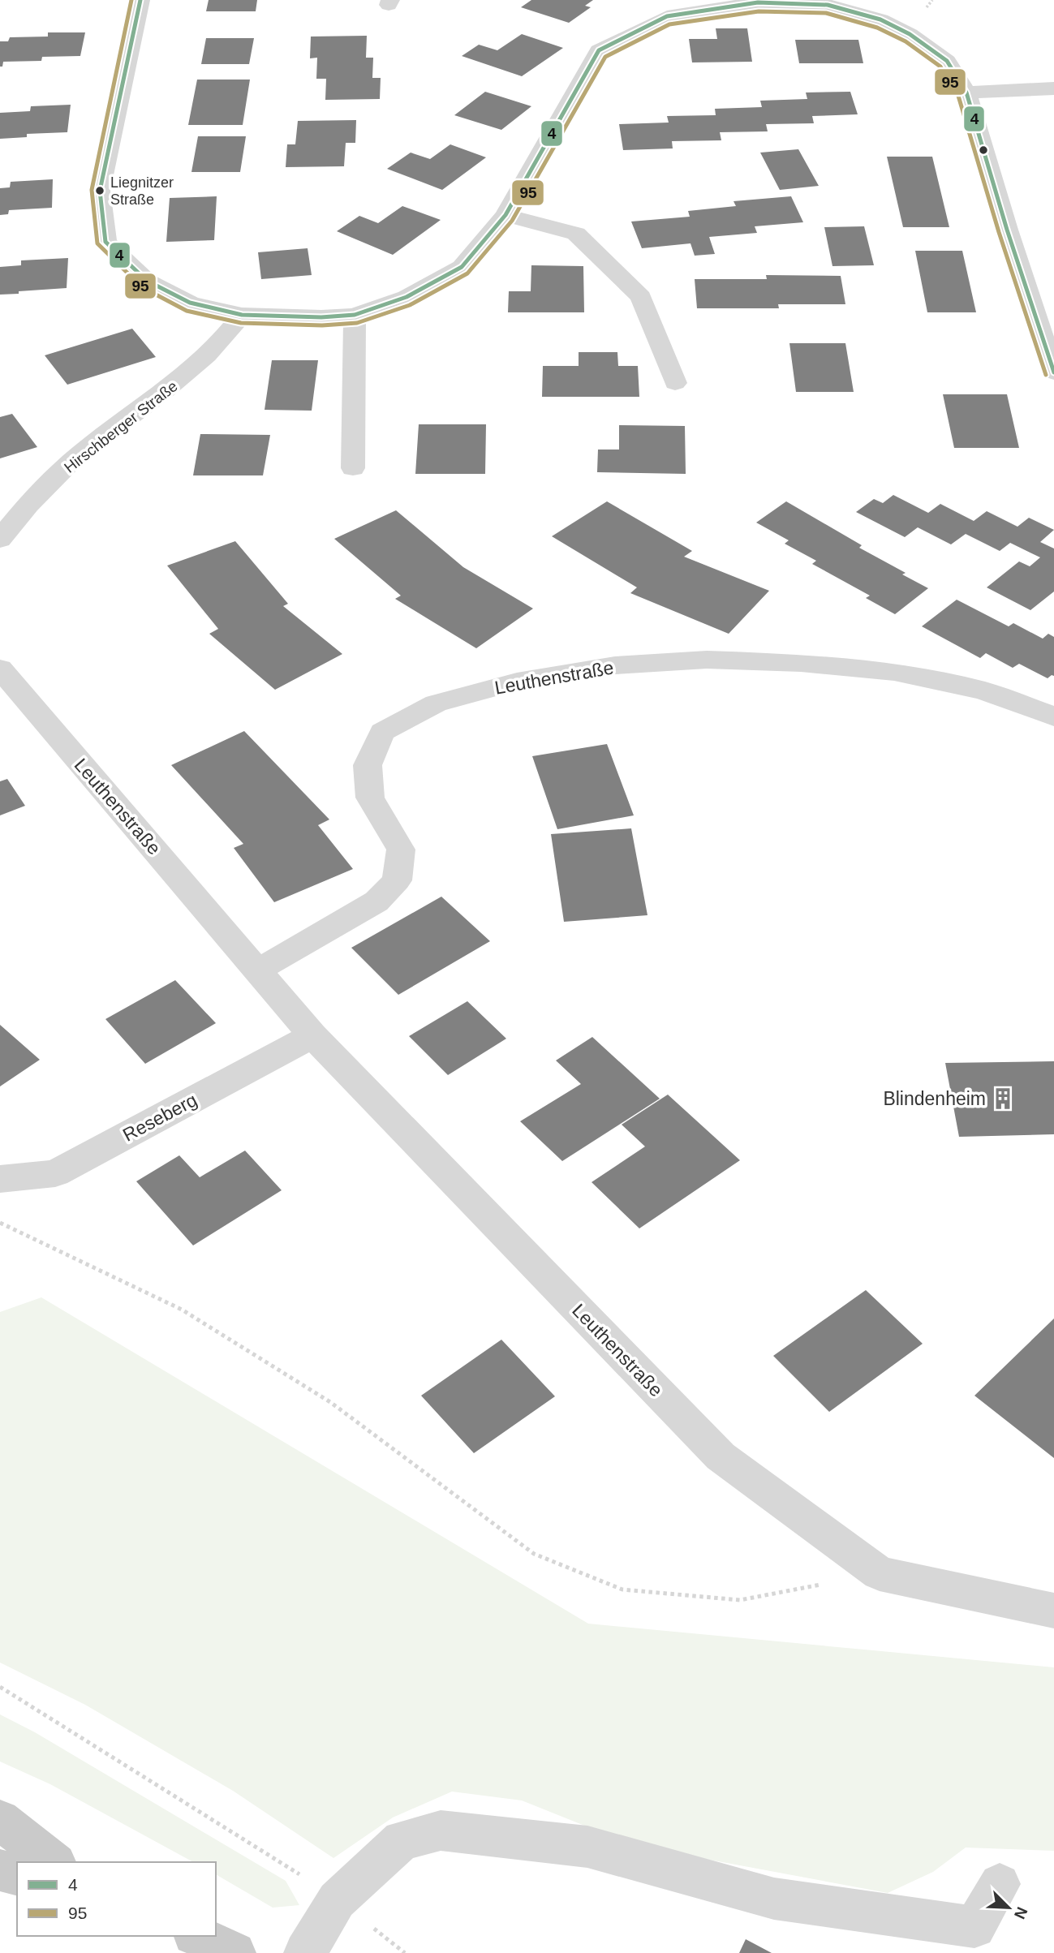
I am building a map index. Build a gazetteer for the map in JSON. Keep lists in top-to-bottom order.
{
  "streets": {
    "street": ["Hirschberger Straße", "Leuthenstraße", "Reseberg"]
  },
  "crossings": [
    ["Leuthenstraße", "Reseberg"]
  ],
  "places": {
    "other": ["Liegnitzer Straße"],
    "building": ["Blindenheim"]
  },
  "lines": ["transit line 4", "transit line 95"],
  "legend": ["4", "95"],
  "north": "bottom right"
}
